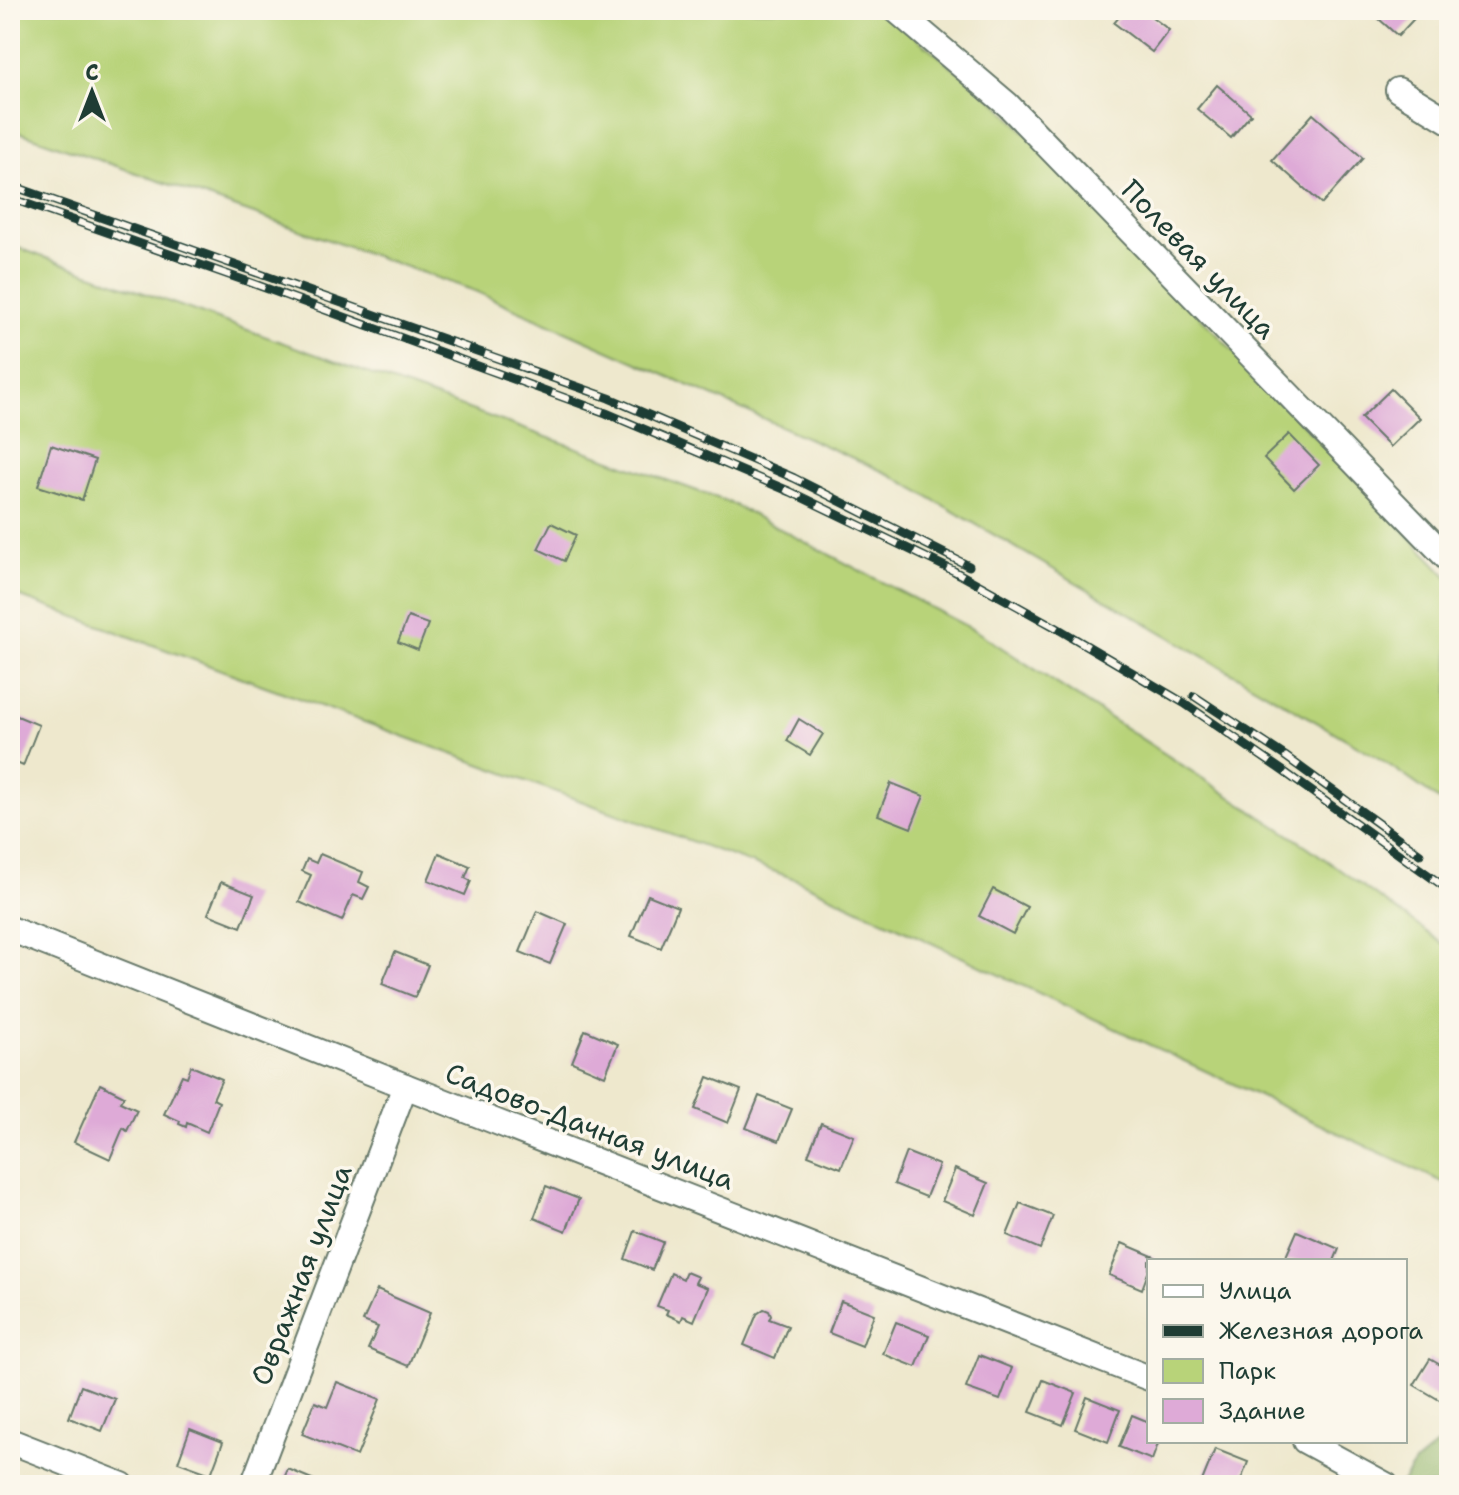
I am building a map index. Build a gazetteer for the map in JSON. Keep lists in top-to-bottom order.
{
  "streets": {
    "street": ["Полевая улица", "Садово-Дачная улица", "Овражная улица"]
  },
  "crossings": [
    ["Садово-Дачная улица", "Овражная улица"]
  ],
  "legend": [
    "Улица",
    "Железная дорога",
    "Парк",
    "Здание"
  ],
  "north": "top"
}
